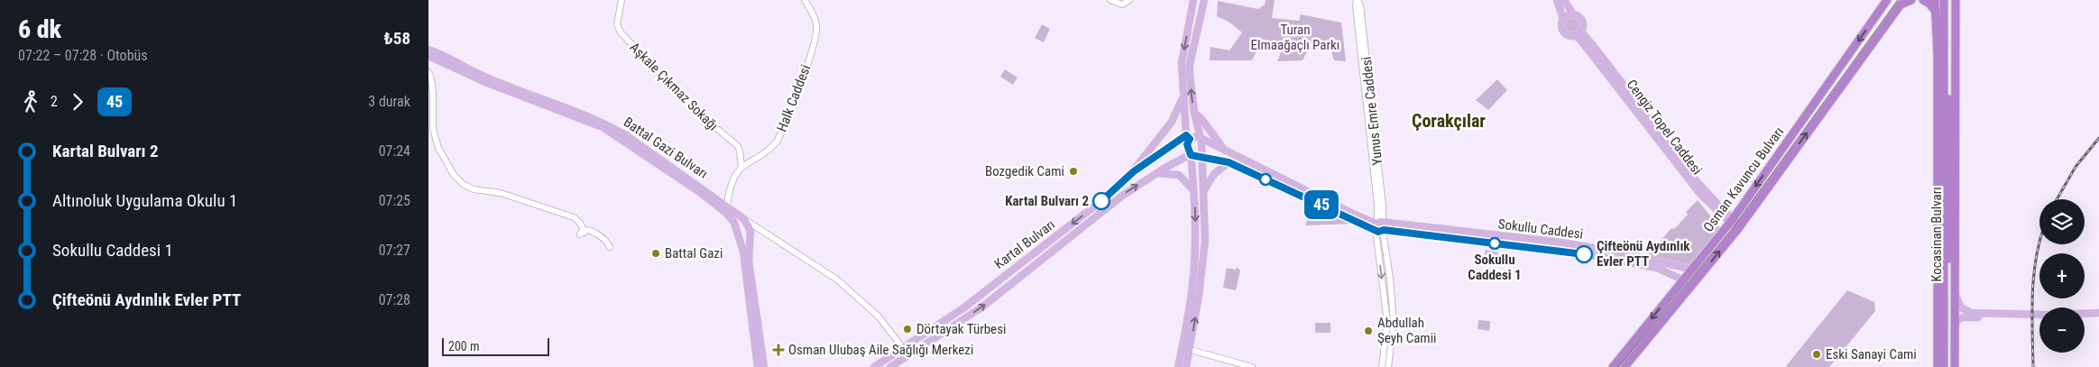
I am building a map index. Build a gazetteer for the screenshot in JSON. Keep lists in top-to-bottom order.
{
  "streets": {
    "highway": ["Osman Kavuncu Bulvarı", "Kocasinan Bulvarı"],
    "main road": [
      "Cengiz Topel Caddesi",
      "Battal Gazi Bulvarı",
      "Sokullu Caddesi",
      "Kartal Bulvarı"
    ],
    "street": ["Aşkale Çıkmaz Sokağı", "Halk Caddesi", "Yunus Emre Caddesi"]
  },
  "crossings": [
    ["Aşkale Çıkmaz Sokağı", "Halk Caddesi"],
    ["Halk Caddesi", "Battal Gazi Bulvarı"],
    ["Yunus Emre Caddesi", "Sokullu Caddesi"],
    ["Cengiz Topel Caddesi", "Osman Kavuncu Bulvarı"],
    ["Osman Kavuncu Bulvarı", "Sokullu Caddesi"],
    ["Sokullu Caddesi", "Kartal Bulvarı"]
  ],
  "districts": ["Çorakçılar"],
  "parks": ["Turan Elmaağaçlı Parkı"],
  "places": {
    "other": [
      "Bozgedik Cami",
      "Kartal Bulvarı 2",
      "Sokullu Caddesi 1",
      "Battal Gazi",
      "Çifteönü Aydınlık Evler PTT",
      "Dörtayak Türbesi",
      "Abdullah Şeyh Camii",
      "Eski Sanayi Cami"
    ],
    "health": ["Osman Ulubaş Aile Sağlığı Merkezi"]
  },
  "lines": ["bus line 45"],
  "scale_bar": "200 m",
  "page": {
    "heading": ["6 dk", "07:22 – 07:28 · Otobüs", "₺58"],
    "on_map": "45",
    "legs": ["2", "45", "3 durak"],
    "list": [
      {
        "name": "Kartal Bulvarı 2",
        "value": "07:24"
      },
      {
        "name": "Altınoluk Uygulama Okulu 1",
        "value": "07:25"
      },
      {
        "name": "Sokullu Caddesi 1",
        "value": "07:27"
      },
      {
        "name": "Çifteönü Aydınlık Evler PTT",
        "value": "07:28"
      }
    ],
    "map_buttons": ["+", "−"],
    "scale": "200 m"
  }
}
